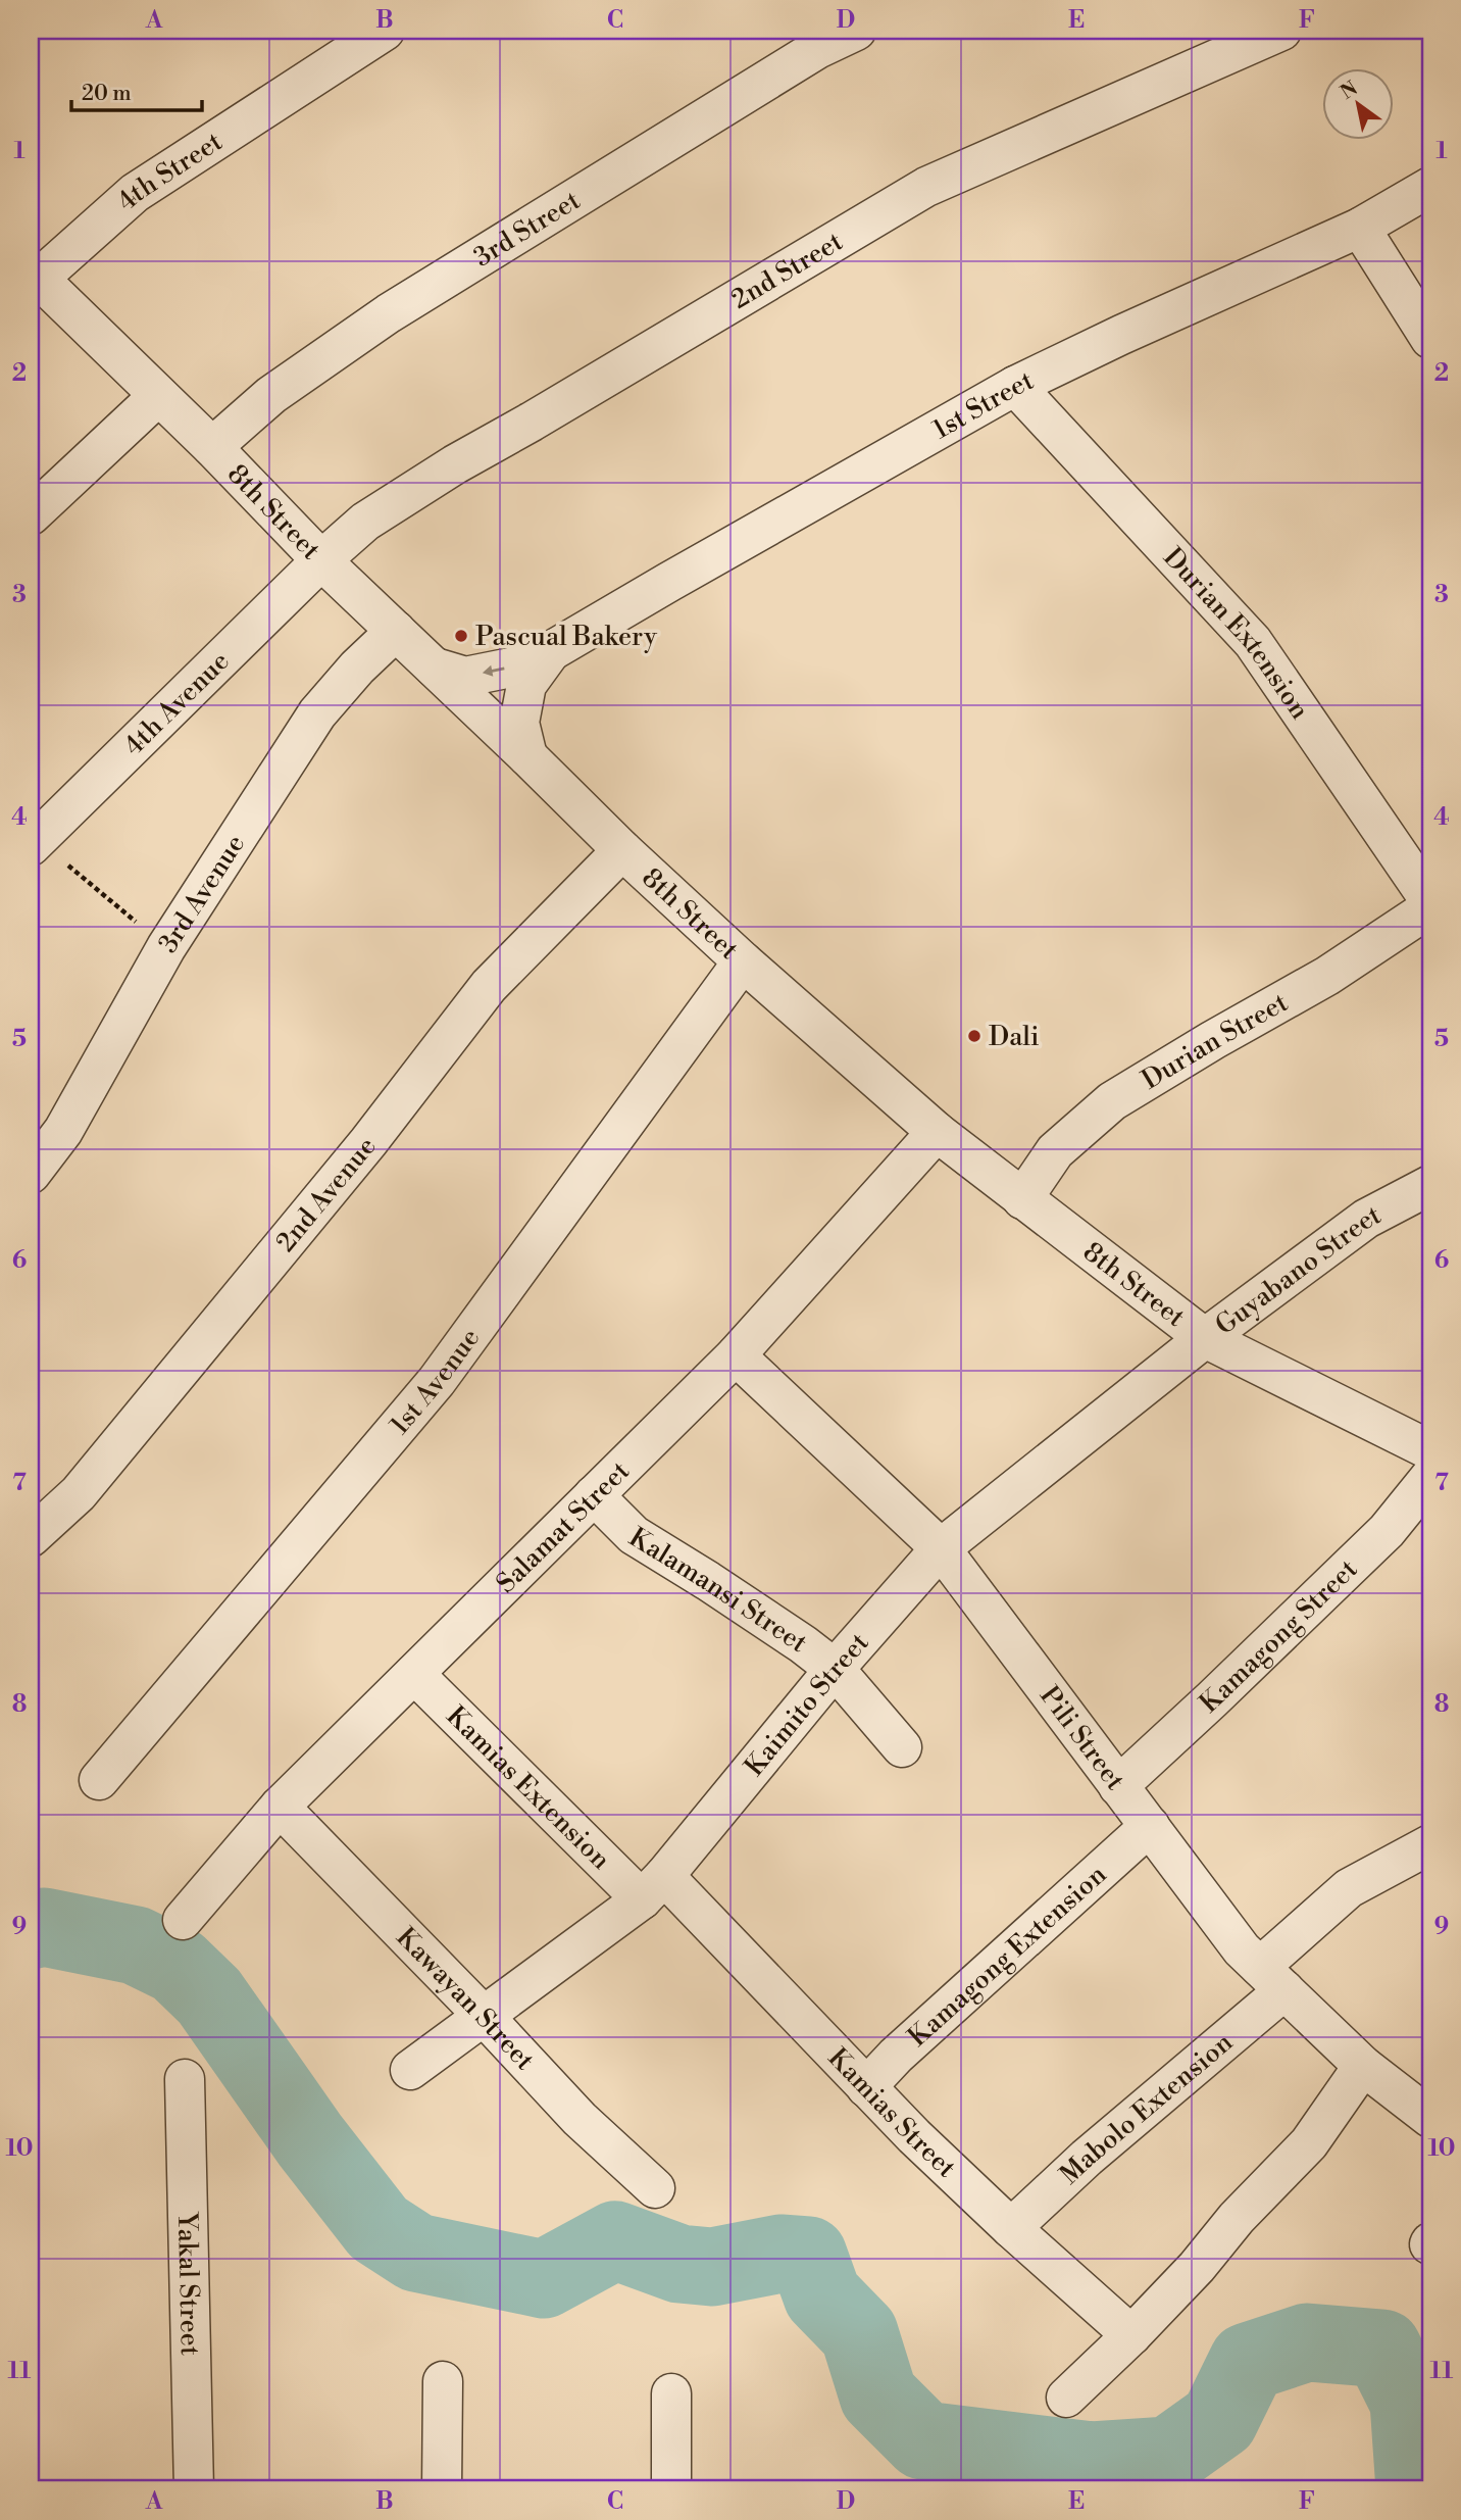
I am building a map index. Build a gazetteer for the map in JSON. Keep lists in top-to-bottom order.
{
  "streets": {
    "street": [
      "4th Street",
      "3rd Street",
      "2nd Street",
      "1st Street",
      "8th Street",
      "Durian Extension",
      "4th Avenue",
      "3rd Avenue",
      "Durian Street",
      "2nd Avenue",
      "Guyabano Street",
      "1st Avenue",
      "Salamat Street",
      "Kalamansi Street",
      "Kamagong Street",
      "Kaimito Street",
      "Pili Street",
      "Kamias Extension",
      "Kamagong Extension",
      "Kawayan Street",
      "Mabolo Extension",
      "Kamias Street",
      "Yakal Street"
    ]
  },
  "crossings": [
    ["4th Street", "8th Street"],
    ["3rd Street", "8th Street"],
    ["2nd Street", "8th Street"],
    ["2nd Street", "4th Avenue"],
    ["1st Street", "8th Street"],
    ["1st Street", "Durian Extension"],
    ["8th Street", "4th Avenue"],
    ["8th Street", "3rd Avenue"],
    ["8th Street", "Durian Street"],
    ["8th Street", "2nd Avenue"],
    ["8th Street", "Guyabano Street"],
    ["8th Street", "1st Avenue"],
    ["8th Street", "Salamat Street"],
    ["8th Street", "Kaimito Street"],
    ["Guyabano Street", "Kaimito Street"],
    ["Salamat Street", "Kalamansi Street"],
    ["Salamat Street", "Pili Street"],
    ["Salamat Street", "Kamias Extension"],
    ["Salamat Street", "Kawayan Street"],
    ["Kalamansi Street", "Kaimito Street"],
    ["Kamagong Street", "Pili Street"],
    ["Kaimito Street", "Pili Street"],
    ["Kaimito Street", "Kamias Extension"],
    ["Kaimito Street", "Kawayan Street"],
    ["Kaimito Street", "Kamias Street"],
    ["Pili Street", "Kamagong Extension"],
    ["Pili Street", "Mabolo Extension"],
    ["Kamias Extension", "Kamias Street"],
    ["Kamagong Extension", "Kamias Street"],
    ["Mabolo Extension", "Kamias Street"]
  ],
  "places": ["Pascual Bakery", "Dali"],
  "scale_bar": "20 m",
  "north": "top left",
  "grid": {
    "columns": [
      "A",
      "B",
      "C",
      "D",
      "E",
      "F"
    ],
    "rows": [
      "1",
      "2",
      "3",
      "4",
      "5",
      "6",
      "7",
      "8",
      "9",
      "10",
      "11"
    ]
  }
}
